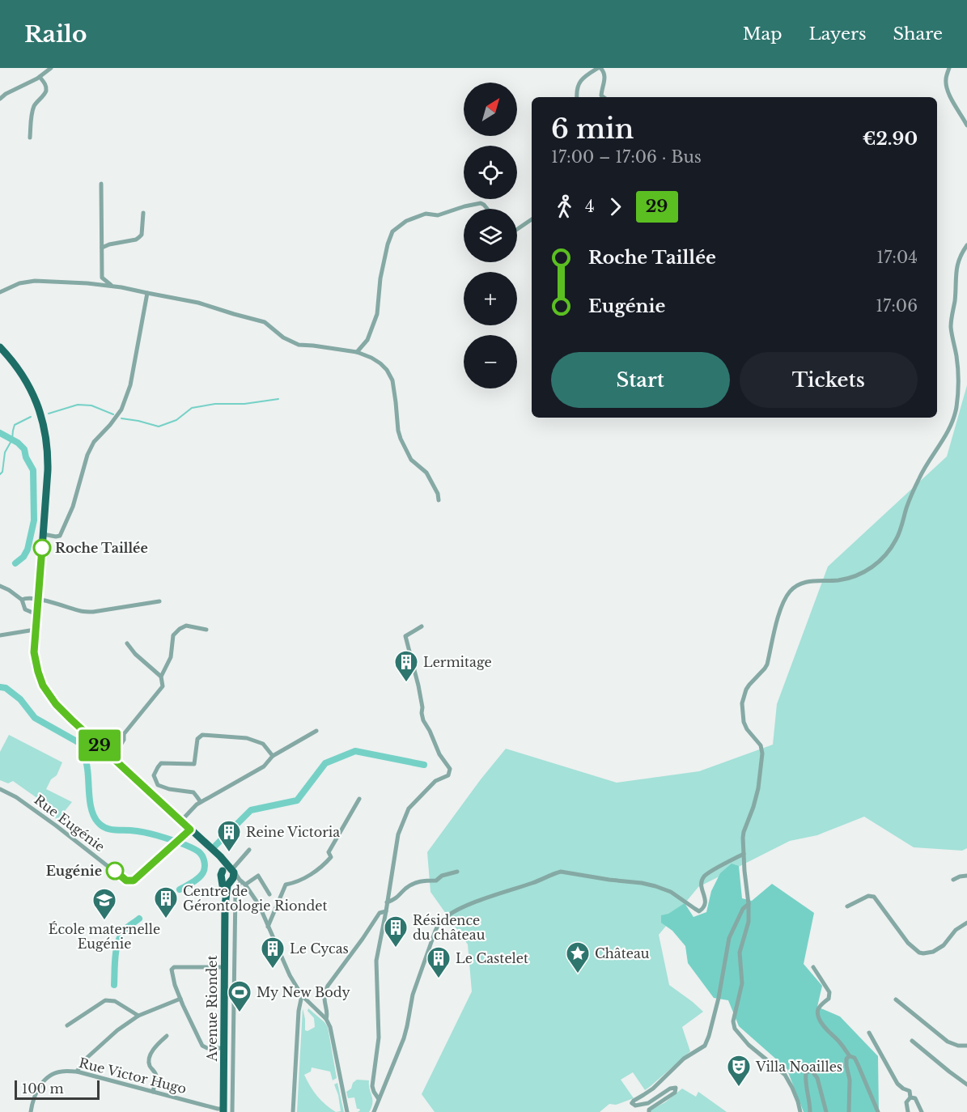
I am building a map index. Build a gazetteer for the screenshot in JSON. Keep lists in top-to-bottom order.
{
  "streets": {
    "main road": ["Avenue Riondet"],
    "street": ["Rue Eugénie", "Rue Victor Hugo"]
  },
  "crossings": [
    ["Avenue Riondet", "Rue Victor Hugo"]
  ],
  "places": {
    "other": ["Roche Taillée", "Eugénie"],
    "building": [
      "Lermitage",
      "Reine Victoria",
      "Centre de Gérontologie Riondet",
      "Résidence du château",
      "Le Cycas",
      "Le Castelet"
    ],
    "school or university": ["École maternelle Eugénie"],
    "place": ["Château"],
    "sports": ["My New Body"],
    "theatre": ["Villa Noailles"]
  },
  "lines": ["bus line 29"],
  "scale_bar": "100 m",
  "north": "top right",
  "page": {
    "header": "Railo",
    "nav": ["Map", "Layers", "Share"],
    "on_map": "29",
    "map_buttons": ["+", "−"],
    "heading": ["6 min", "17:00 – 17:06 · Bus", "€2.90"],
    "legs": ["4", "29"],
    "list": [
      {
        "name": "Roche Taillée",
        "value": "17:04"
      },
      {
        "name": "Eugénie",
        "value": "17:06"
      }
    ],
    "buttons": ["Start", "Tickets"],
    "scale": "100 m"
  }
}
